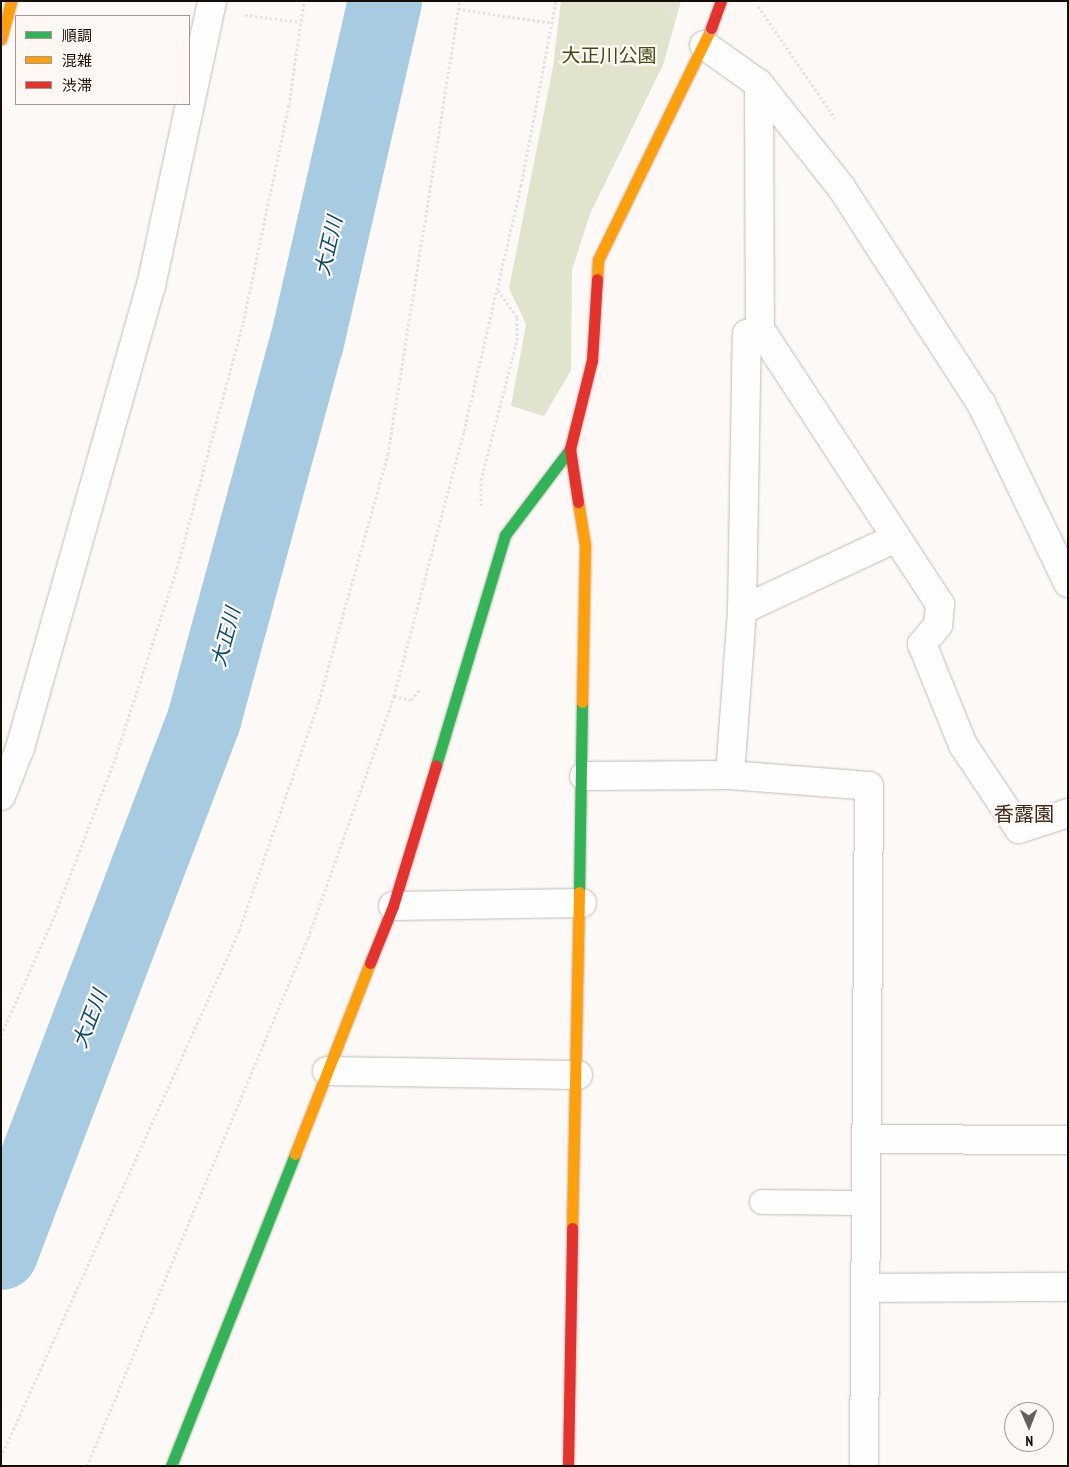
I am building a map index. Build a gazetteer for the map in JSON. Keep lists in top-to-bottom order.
{
  "districts": ["香露園"],
  "water": ["大正川"],
  "parks": ["大正川公園"],
  "legend": ["順調", "混雑", "渋滞"],
  "north": "bottom"
}
